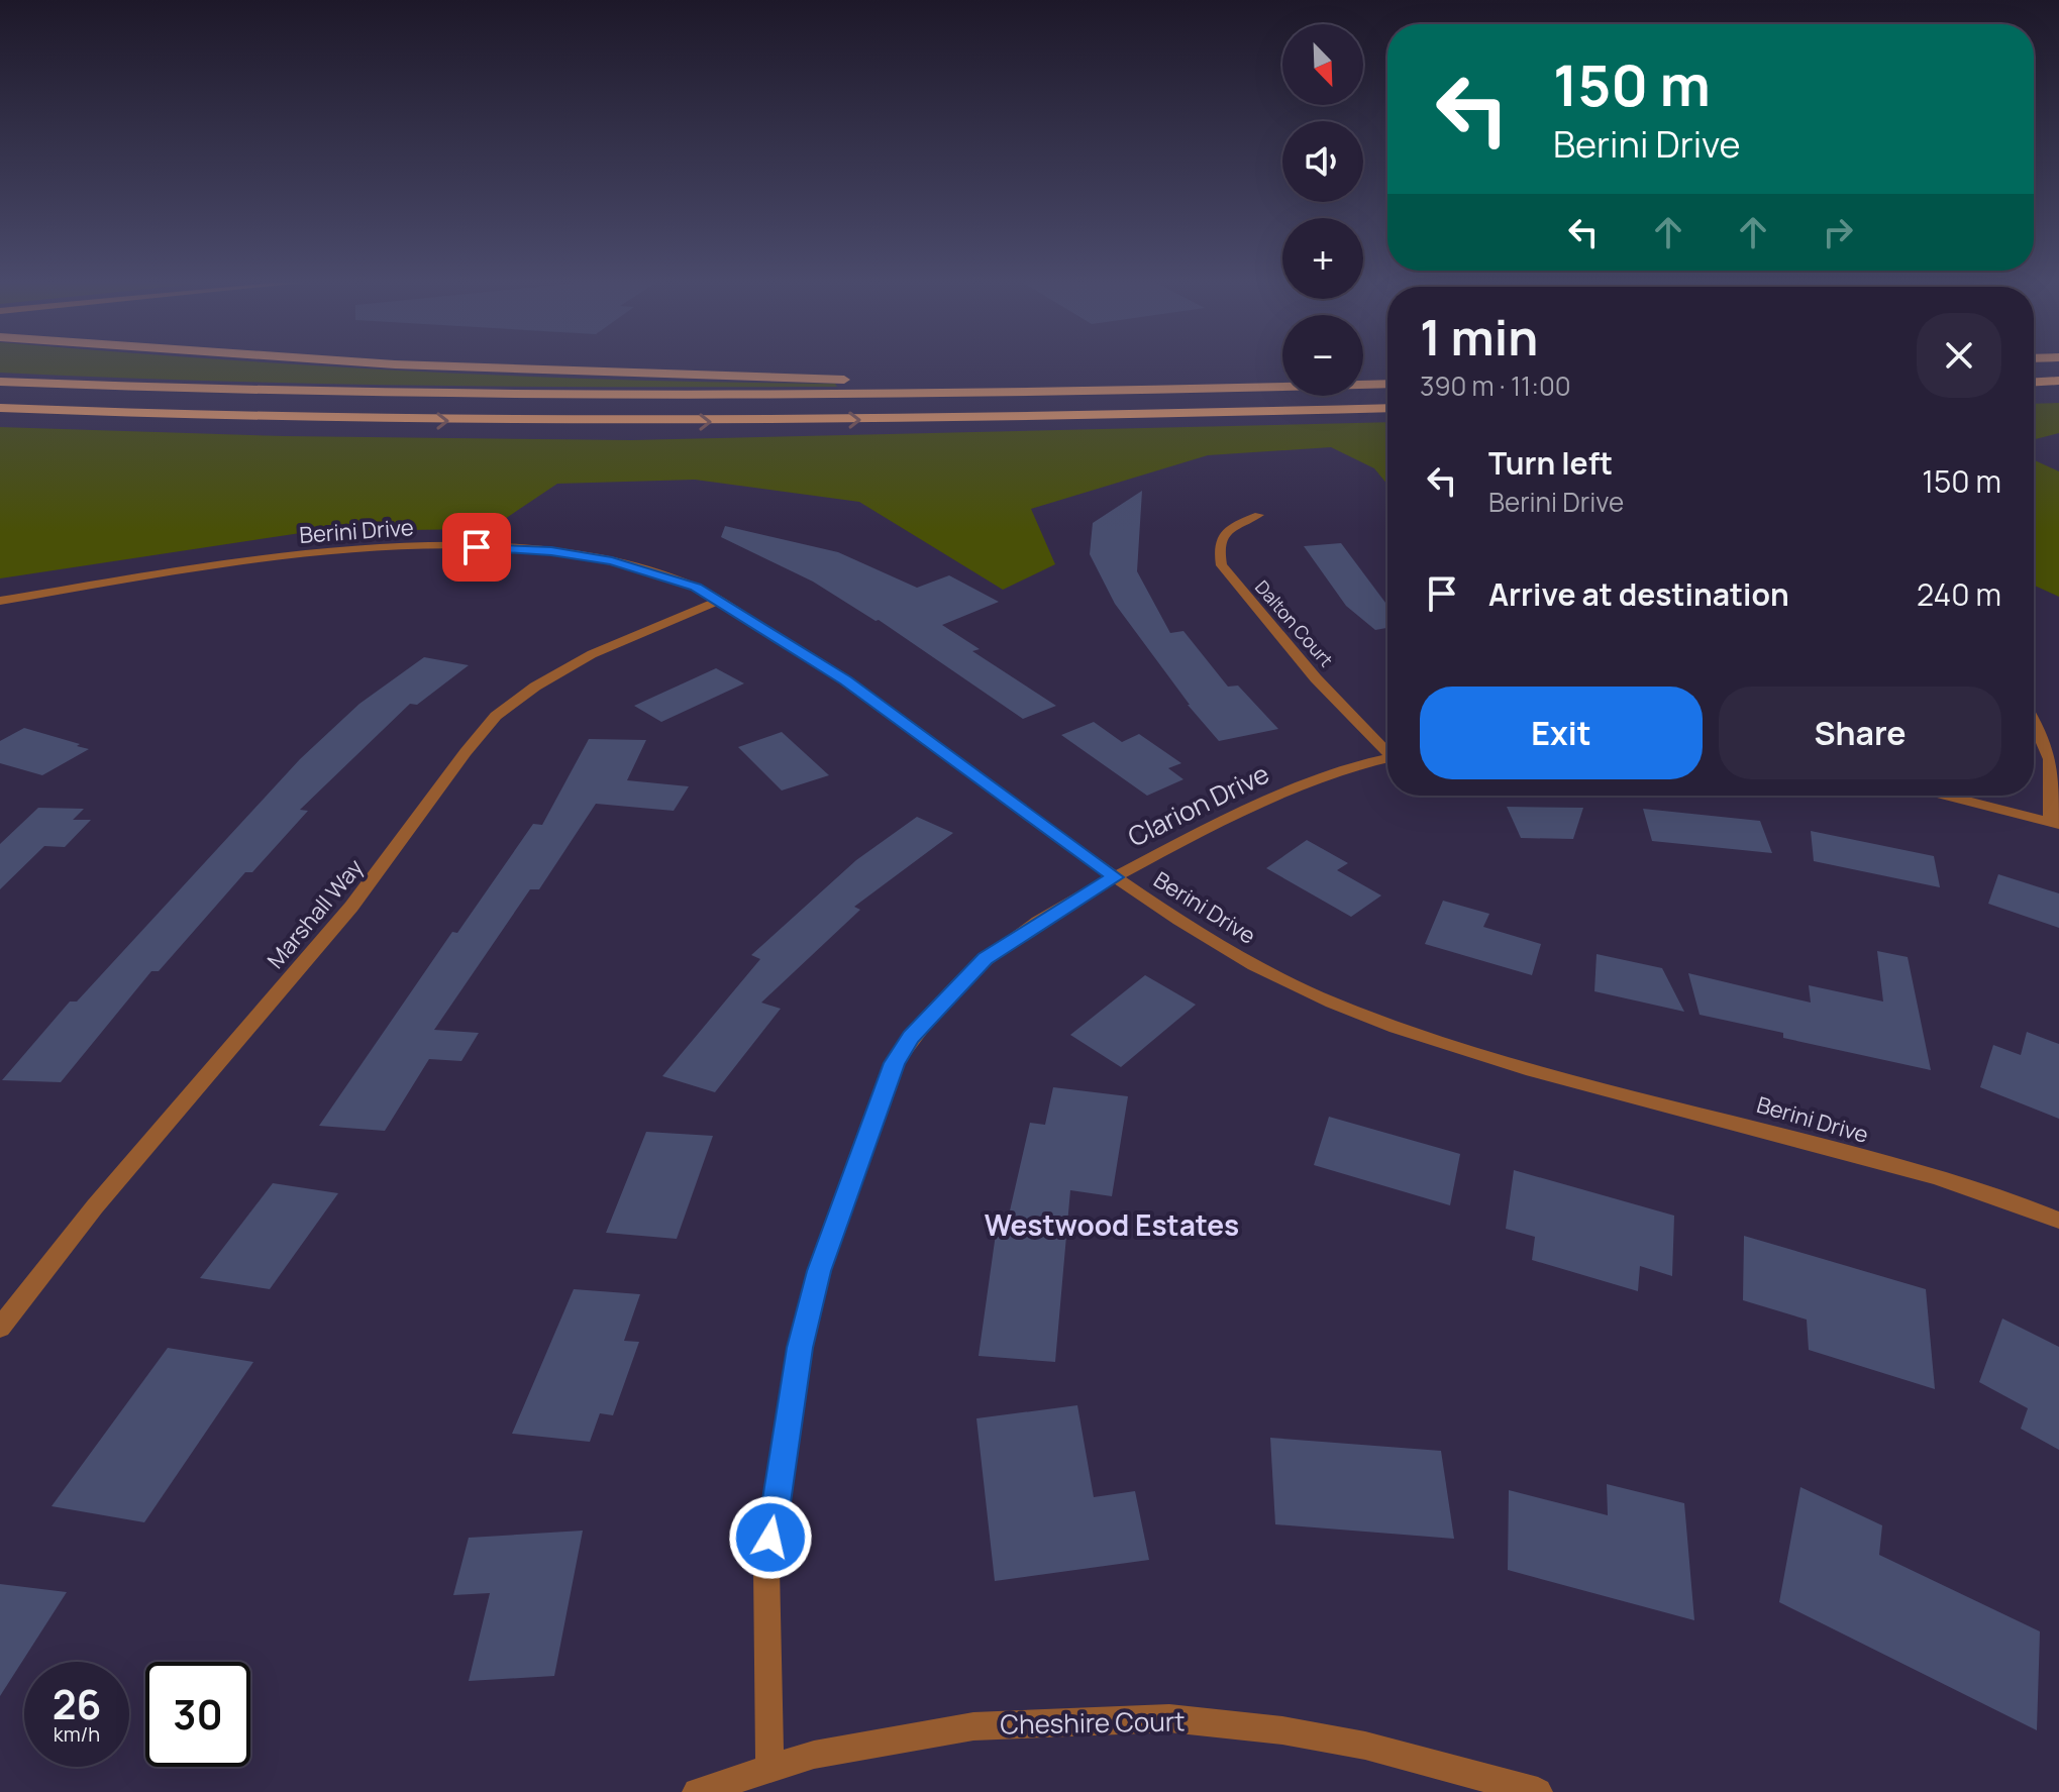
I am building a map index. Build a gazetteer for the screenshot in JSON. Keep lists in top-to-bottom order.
{
  "streets": {
    "street": [
      "Berini Drive",
      "Dalton Court",
      "Clarion Drive",
      "Marshall Way",
      "Cheshire Court"
    ]
  },
  "crossings": [
    ["Berini Drive", "Clarion Drive"],
    ["Berini Drive", "Marshall Way"],
    ["Clarion Drive", "Cheshire Court"]
  ],
  "districts": ["Westwood Estates"],
  "north": "bottom right",
  "page": {
    "map_buttons": ["+", "−"],
    "turn": ["150 m", "Berini Drive"],
    "heading": ["1 min", "390 m · 11:00"],
    "list": [
      {
        "name": "Turn left",
        "note": "Berini Drive",
        "value": "150 m"
      },
      {
        "name": "Arrive at destination",
        "value": "240 m"
      }
    ],
    "buttons": ["Exit", "Share"],
    "speed": "26 km/h",
    "limit": "30"
  }
}
